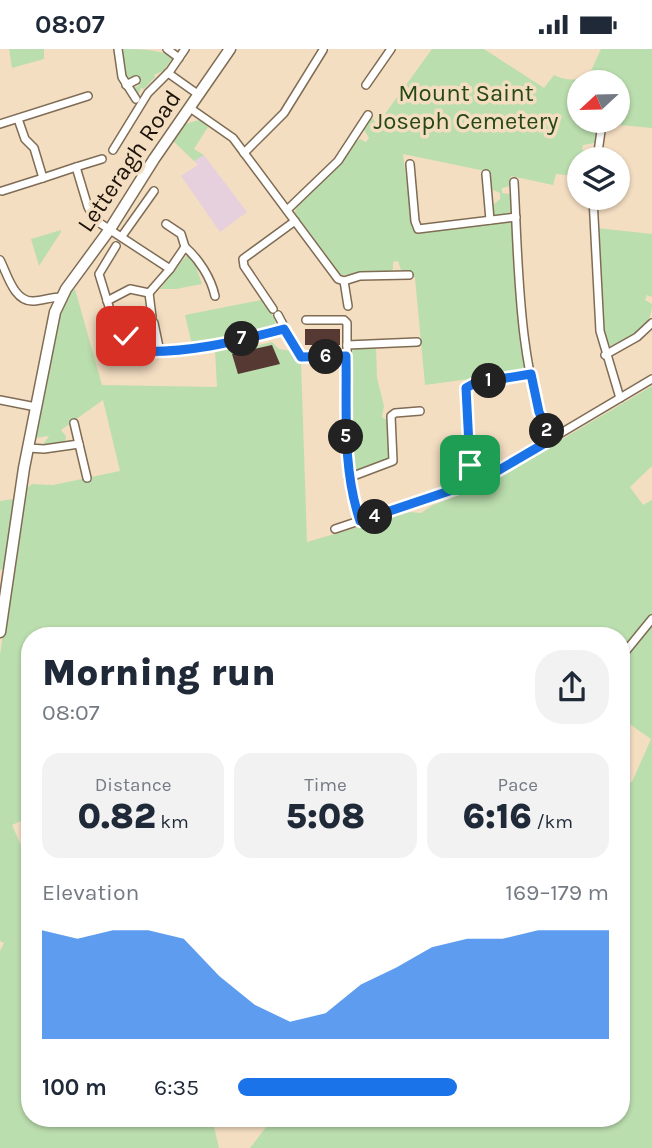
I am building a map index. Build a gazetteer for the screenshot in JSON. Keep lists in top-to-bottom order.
{
  "streets": {
    "street": ["Letteragh Road"]
  },
  "parks": ["Mount Saint Joseph Cemetery"],
  "north": "left",
  "page": {
    "status": "08:07",
    "pins": [
      "7",
      "6",
      "1",
      "2",
      "5",
      "4"
    ],
    "heading": ["Morning run", "08:07"],
    "stats": [
      ["Distance", "0.82 km"],
      ["Time", "5:08"],
      ["Pace", "6:16 /km"]
    ],
    "chart": ["Elevation", "169–179 m"],
    "list": [
      {
        "name": "100 m",
        "note": "6:35"
      }
    ]
  }
}
